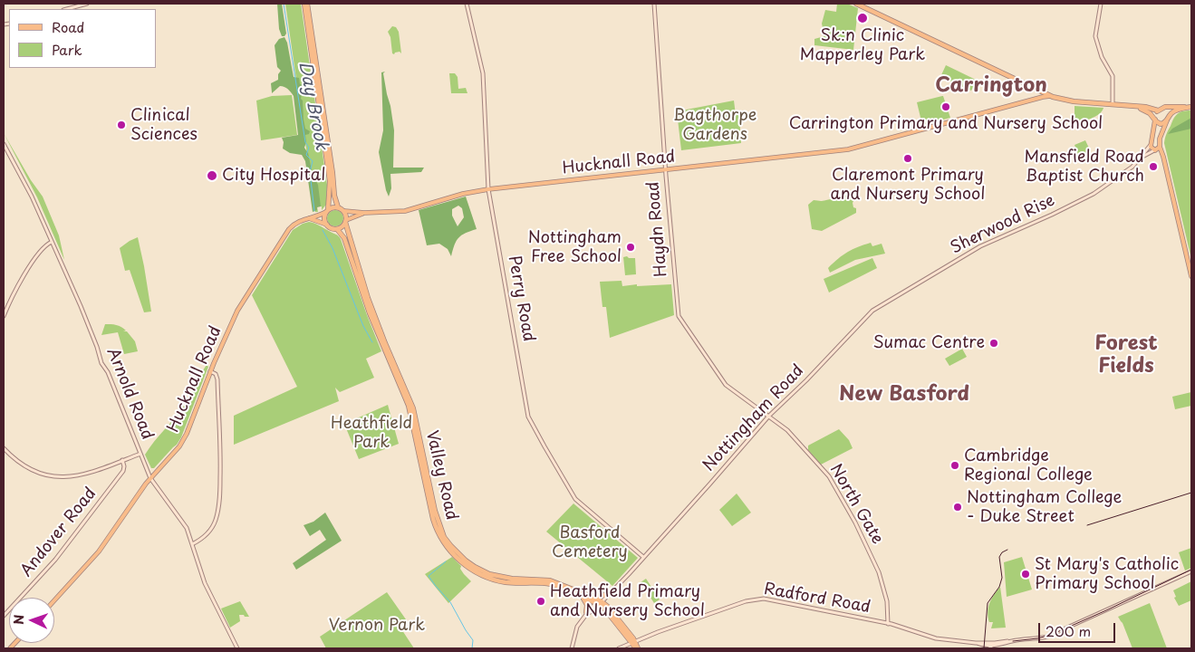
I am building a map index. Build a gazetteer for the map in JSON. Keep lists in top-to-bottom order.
{
  "streets": {
    "highway": ["Valley Road"],
    "main road": ["Hucknall Road"],
    "street": [
      "Sherwood Rise",
      "Haydn Road",
      "Perry Road",
      "Arnold Road",
      "Nottingham Road",
      "North Gate",
      "Andover Road",
      "Radford Road"
    ]
  },
  "crossings": [
    ["Hucknall Road", "Haydn Road"],
    ["Hucknall Road", "Perry Road"],
    ["Hucknall Road", "Arnold Road"],
    ["Hucknall Road", "Valley Road"],
    ["Sherwood Rise", "Nottingham Road"],
    ["Haydn Road", "Nottingham Road"],
    ["Haydn Road", "North Gate"],
    ["Perry Road", "Nottingham Road"],
    ["Nottingham Road", "Valley Road"],
    ["Nottingham Road", "North Gate"],
    ["Valley Road", "Radford Road"],
    ["North Gate", "Radford Road"]
  ],
  "districts": ["Carrington", "Forest Fields", "New Basford"],
  "water": ["Day Brook"],
  "parks": [
    "Bagthorpe Gardens",
    "Heathfield Park",
    "Basford Cemetery",
    "Vernon Park"
  ],
  "places": [
    "Sk:n Clinic Mapperley Park",
    "Carrington Primary and Nursery School",
    "Clinical Sciences",
    "Claremont Primary and Nursery School",
    "Mansfield Road Baptist Church",
    "City Hospital",
    "Nottingham Free School",
    "Sumac Centre",
    "Cambridge Regional College",
    "Nottingham College - Duke Street",
    "St Mary's Catholic Primary School",
    "Heathfield Primary and Nursery School"
  ],
  "legend": ["Road", "Park"],
  "scale_bar": "200 m",
  "north": "left"
}
